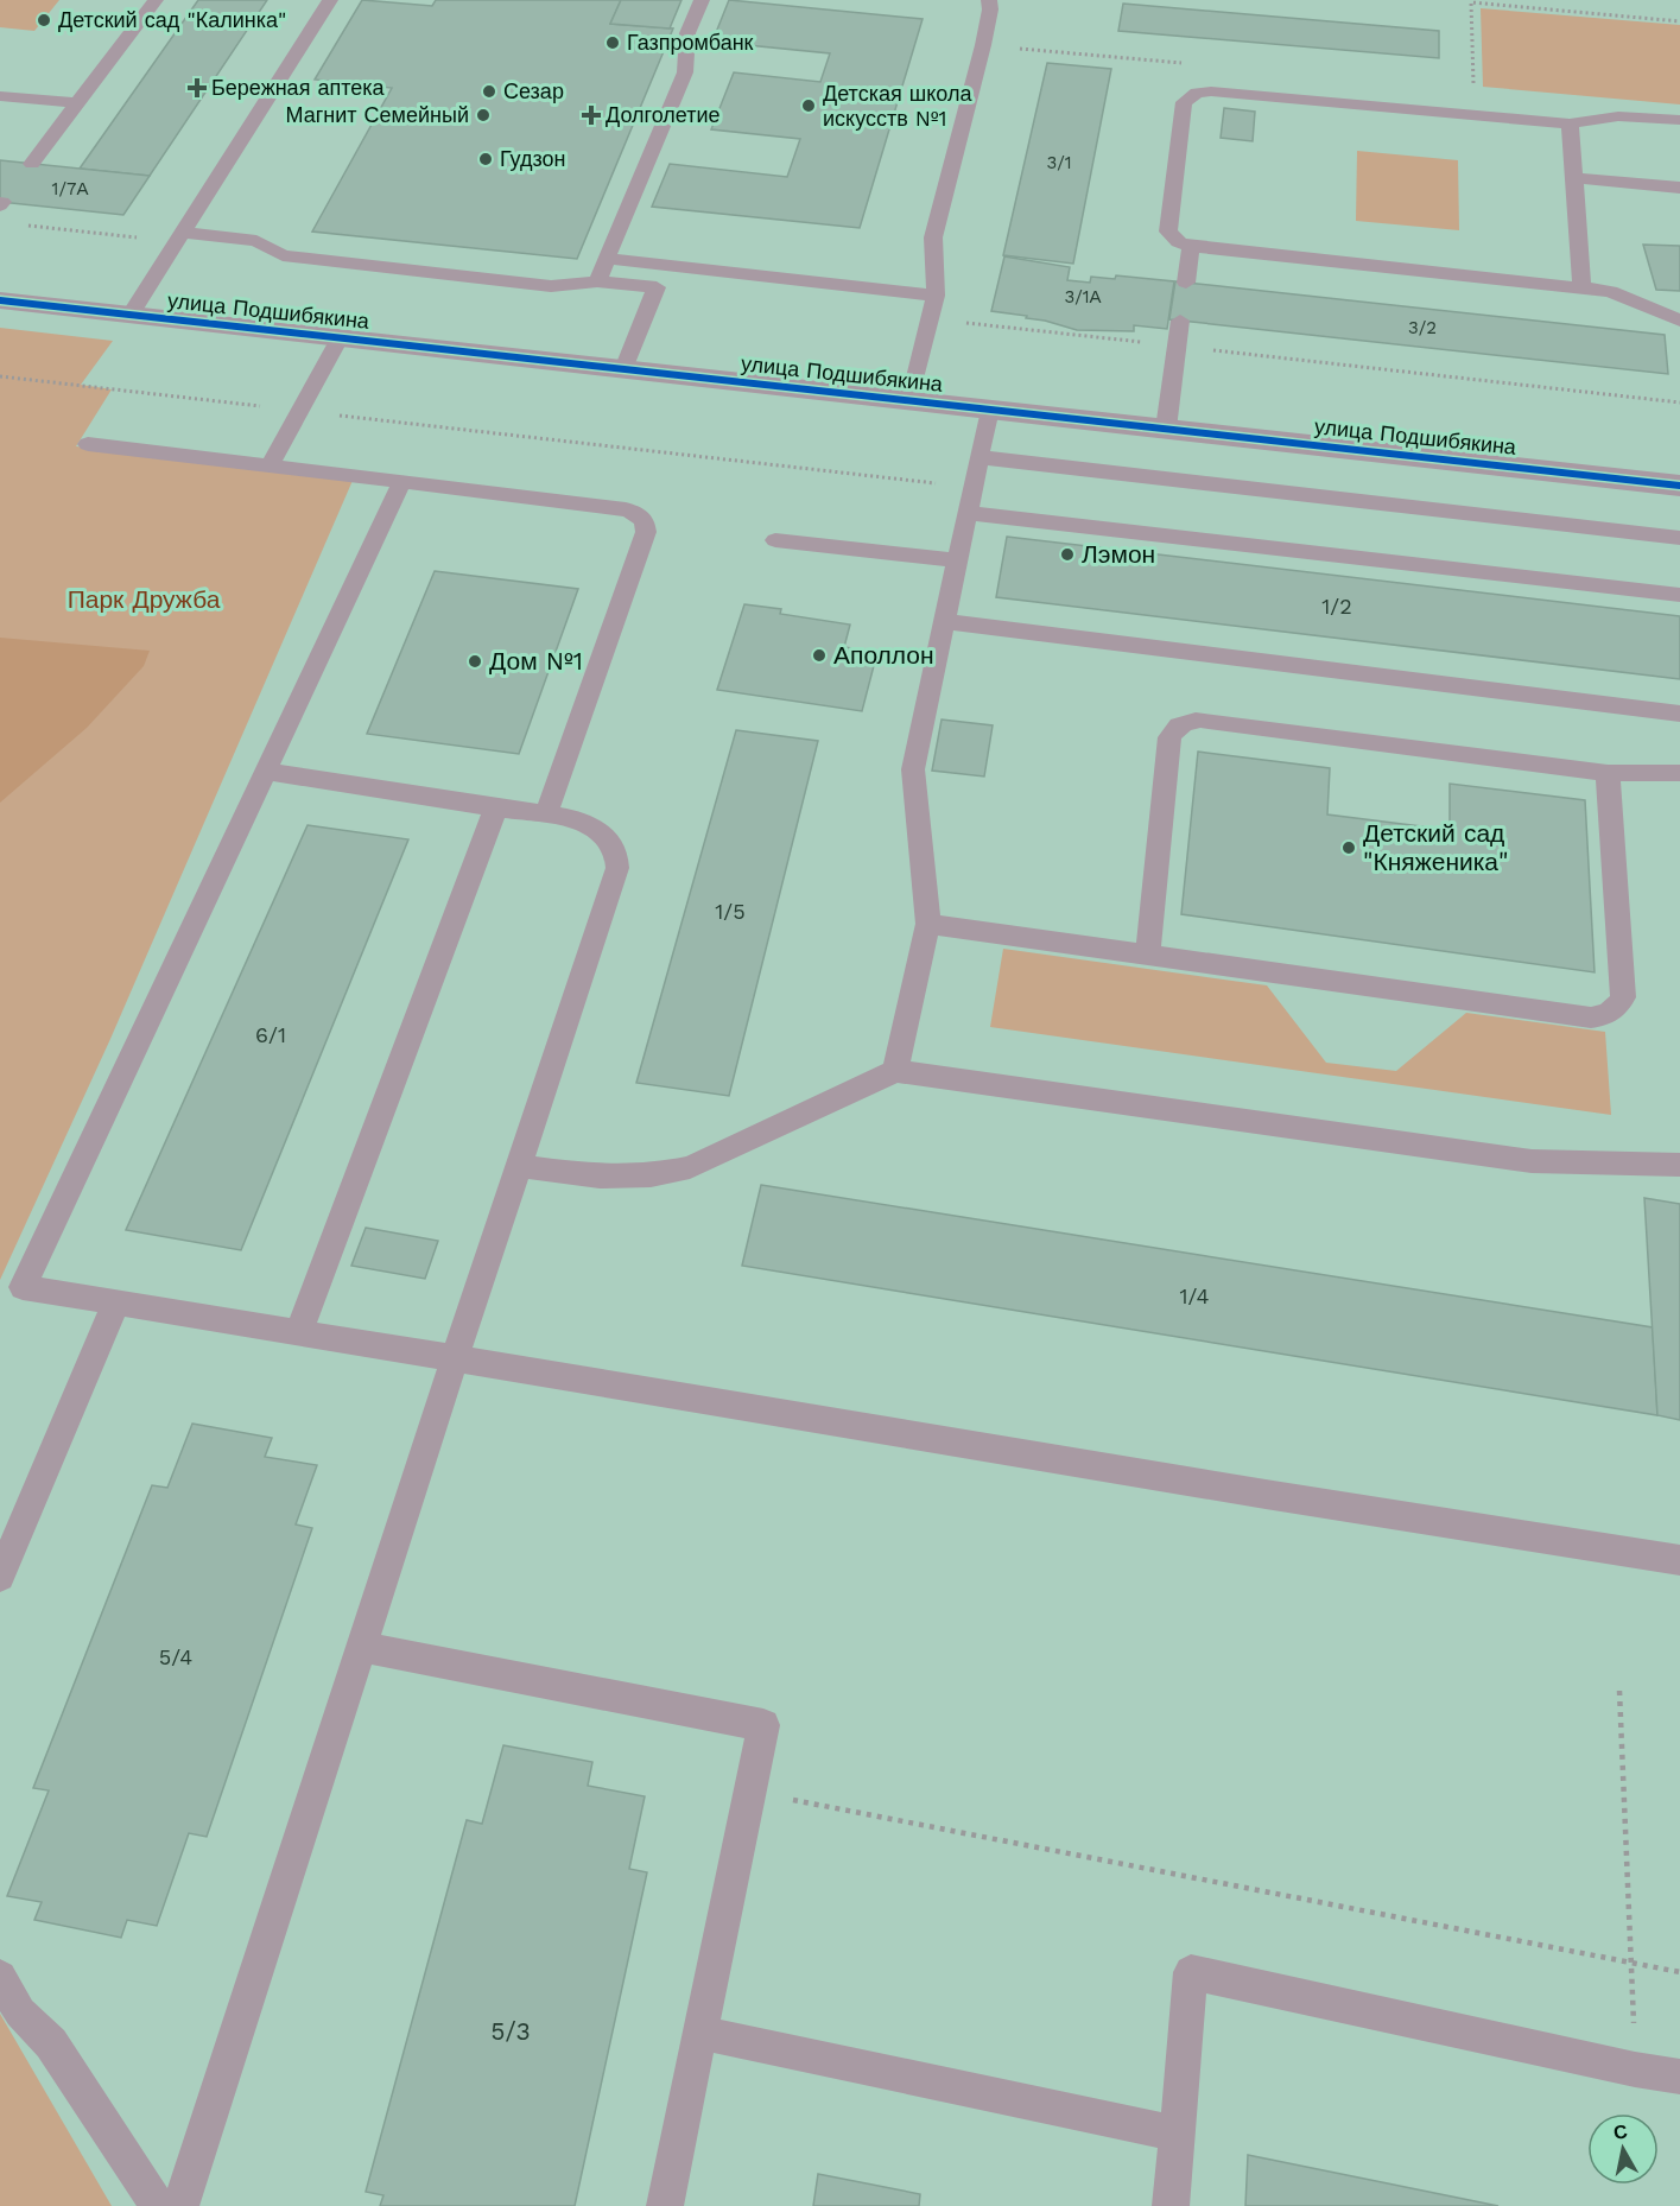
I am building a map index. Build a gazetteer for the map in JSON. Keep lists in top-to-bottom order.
{
  "streets": {
    "street": ["улица Подшибякина"]
  },
  "parks": ["Парк Дружба"],
  "places": {
    "other": [
      "Детский сад \"Калинка\"",
      "Газпромбанк",
      "Сезар",
      "Детская школа искусств №1",
      "Магнит Семейный",
      "Гудзон",
      "Лэмон",
      "Аполлон",
      "Дом №1",
      "Детский сад \"Княженика\""
    ],
    "health": ["Бережная аптека", "Долголетие"]
  },
  "house_numbers": [
    "3/1",
    "1/7А",
    "3/1А",
    "3/2",
    "1/2",
    "1/5",
    "6/1",
    "1/4",
    "5/4",
    "5/3"
  ],
  "north": "top"
}
